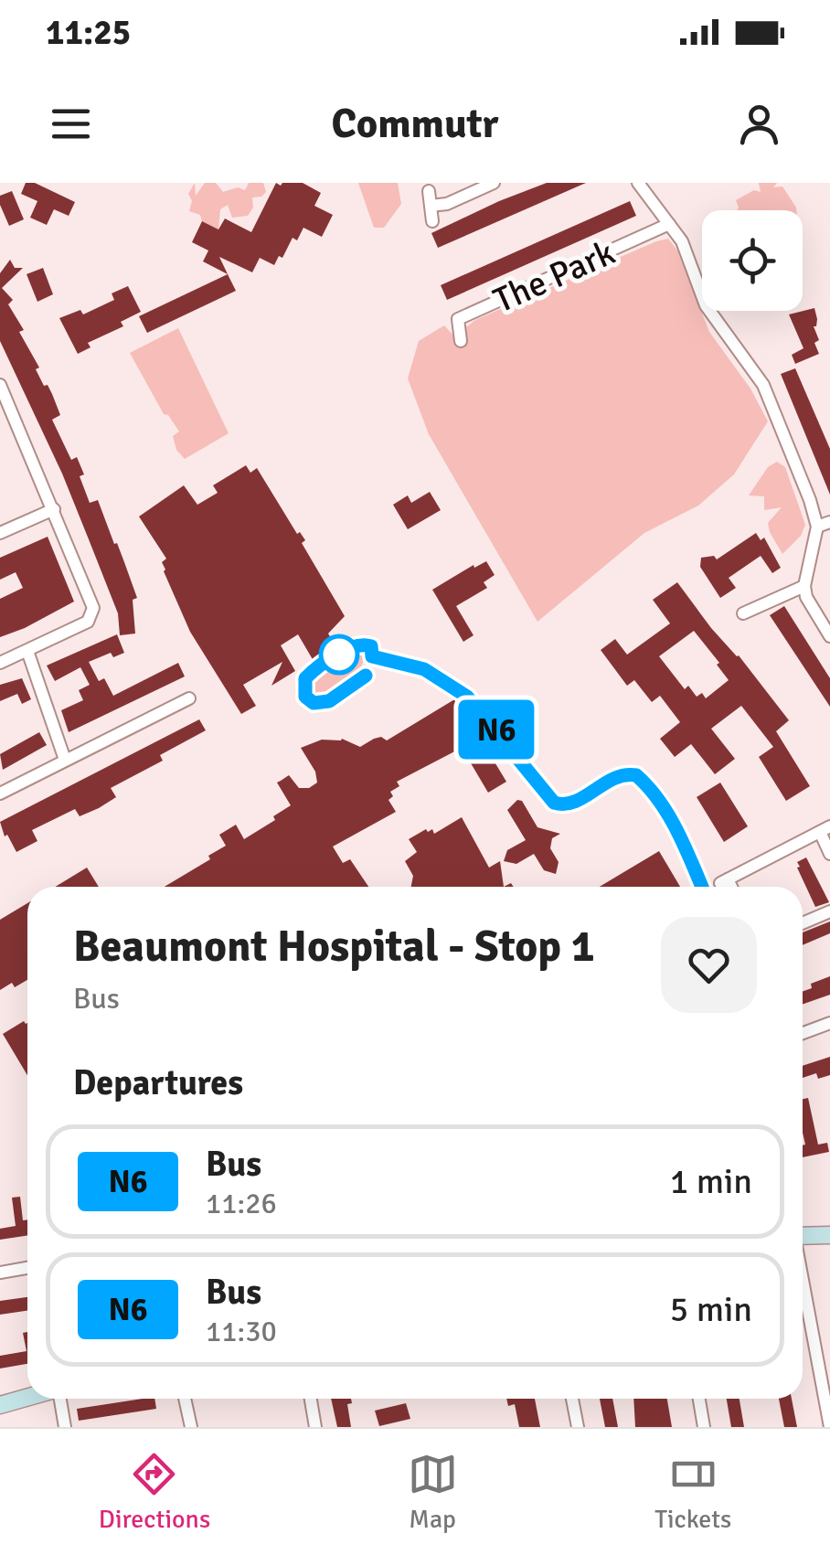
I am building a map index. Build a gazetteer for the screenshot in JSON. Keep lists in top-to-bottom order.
{
  "streets": {
    "street": ["The Park"]
  },
  "lines": ["bus line N6"],
  "page": {
    "status": "11:25",
    "header": "Commutr",
    "on_map": "N6",
    "heading": [
      ["Beaumont Hospital - Stop 1", "Bus"],
      "Departures"
    ],
    "list": [
      {
        "mark": "N6",
        "name": "Bus",
        "note": "11:26",
        "value": "1 min"
      },
      {
        "mark": "N6",
        "name": "Bus",
        "note": "11:30",
        "value": "5 min"
      }
    ],
    "tabs": ["Directions", "Map", "Tickets"]
  }
}
